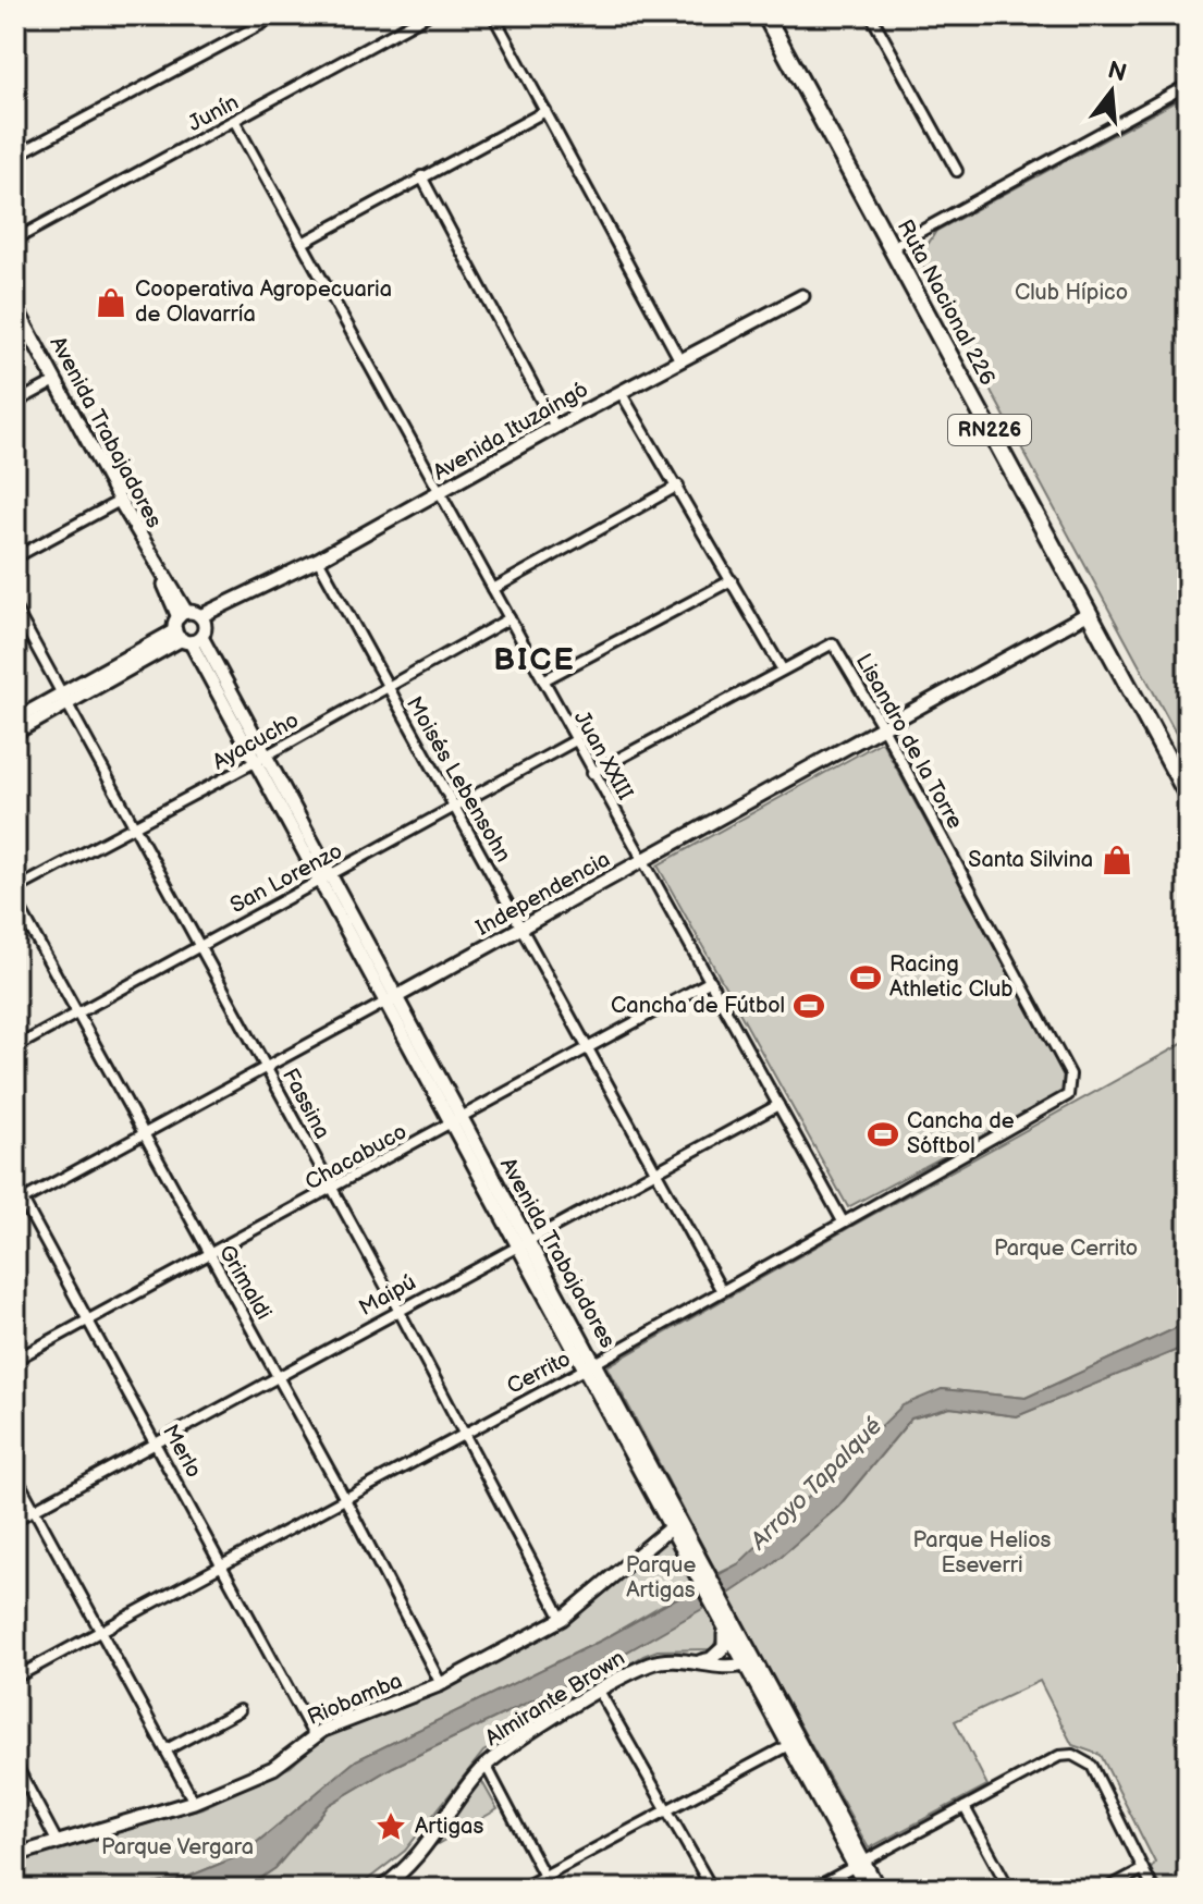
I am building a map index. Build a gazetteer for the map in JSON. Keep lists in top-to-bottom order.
{
  "streets": {
    "highway": ["Ruta Nacional 226", "RN226"],
    "main road": [
      "Avenida Ituzaingó",
      "Avenida Trabajadores",
      "Independencia",
      "Almirante Brown",
      "Riobamba"
    ],
    "street": [
      "Junín",
      "Ayacucho",
      "Lisandro de la Torre",
      "Juan XXIII",
      "Moisés Lebensohn",
      "San Lorenzo",
      "Fassina",
      "Chacabuco",
      "Grimaldi",
      "Maipú",
      "Cerrito",
      "Merlo"
    ]
  },
  "crossings": [
    ["Junín", "Juan XXIII"],
    ["Ruta Nacional 226", "Independencia"],
    ["Avenida Ituzaingó", "Avenida Trabajadores"],
    ["Avenida Ituzaingó", "Juan XXIII"],
    ["Avenida Ituzaingó", "Moisés Lebensohn"],
    ["Avenida Ituzaingó", "Fassina"],
    ["Avenida Trabajadores", "Ayacucho"],
    ["Avenida Trabajadores", "San Lorenzo"],
    ["Avenida Trabajadores", "Independencia"],
    ["Avenida Trabajadores", "Chacabuco"],
    ["Avenida Trabajadores", "Maipú"],
    ["Avenida Trabajadores", "Cerrito"],
    ["Avenida Trabajadores", "Almirante Brown"],
    ["Avenida Trabajadores", "Riobamba"],
    ["Ayacucho", "Juan XXIII"],
    ["Ayacucho", "Moisés Lebensohn"],
    ["Ayacucho", "Fassina"],
    ["Lisandro de la Torre", "Independencia"],
    ["Lisandro de la Torre", "Cerrito"],
    ["Juan XXIII", "San Lorenzo"],
    ["Juan XXIII", "Independencia"],
    ["Juan XXIII", "Chacabuco"],
    ["Juan XXIII", "Maipú"],
    ["Juan XXIII", "Cerrito"],
    ["Moisés Lebensohn", "San Lorenzo"],
    ["Moisés Lebensohn", "Independencia"],
    ["Moisés Lebensohn", "Chacabuco"],
    ["Moisés Lebensohn", "Maipú"],
    ["Moisés Lebensohn", "Cerrito"],
    ["San Lorenzo", "Fassina"],
    ["San Lorenzo", "Grimaldi"],
    ["Independencia", "Fassina"],
    ["Independencia", "Grimaldi"],
    ["Independencia", "Merlo"],
    ["Fassina", "Chacabuco"],
    ["Fassina", "Maipú"],
    ["Fassina", "Cerrito"],
    ["Fassina", "Riobamba"],
    ["Chacabuco", "Grimaldi"],
    ["Chacabuco", "Merlo"],
    ["Grimaldi", "Maipú"],
    ["Grimaldi", "Cerrito"],
    ["Grimaldi", "Riobamba"],
    ["Maipú", "Merlo"],
    ["Cerrito", "Merlo"],
    ["Merlo", "Riobamba"]
  ],
  "districts": ["BICE"],
  "water": ["Arroyo Tapalqué"],
  "parks": [
    "Club Hípico",
    "Parque Cerrito",
    "Parque Helios Eseverri",
    "Parque Artigas",
    "Parque Vergara"
  ],
  "places": {
    "shop": ["Cooperativa Agropecuaria de Olavarría", "Santa Silvina"],
    "sports": ["Racing Athletic Club", "Cancha de Fútbol", "Cancha de Sóftbol"],
    "place": ["Artigas"]
  },
  "north": "top"
}
